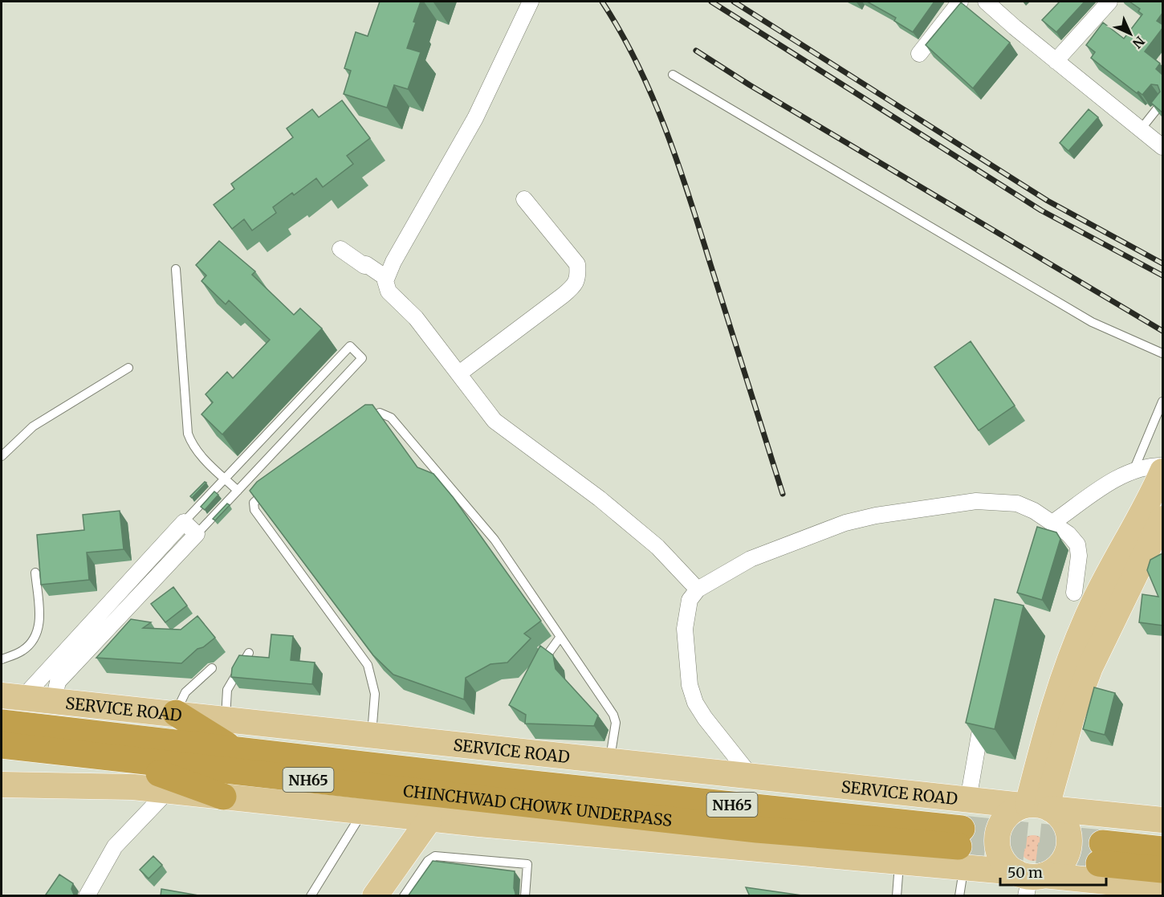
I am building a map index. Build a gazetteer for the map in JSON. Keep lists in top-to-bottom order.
{
  "streets": {
    "highway": ["NH65", "CHINCHWAD CHOWK UNDERPASS"],
    "main road": ["SERVICE ROAD"]
  },
  "crossings": [
    ["NH65", "CHINCHWAD CHOWK UNDERPASS"]
  ],
  "scale_bar": "50 m",
  "north": "bottom right"
}
